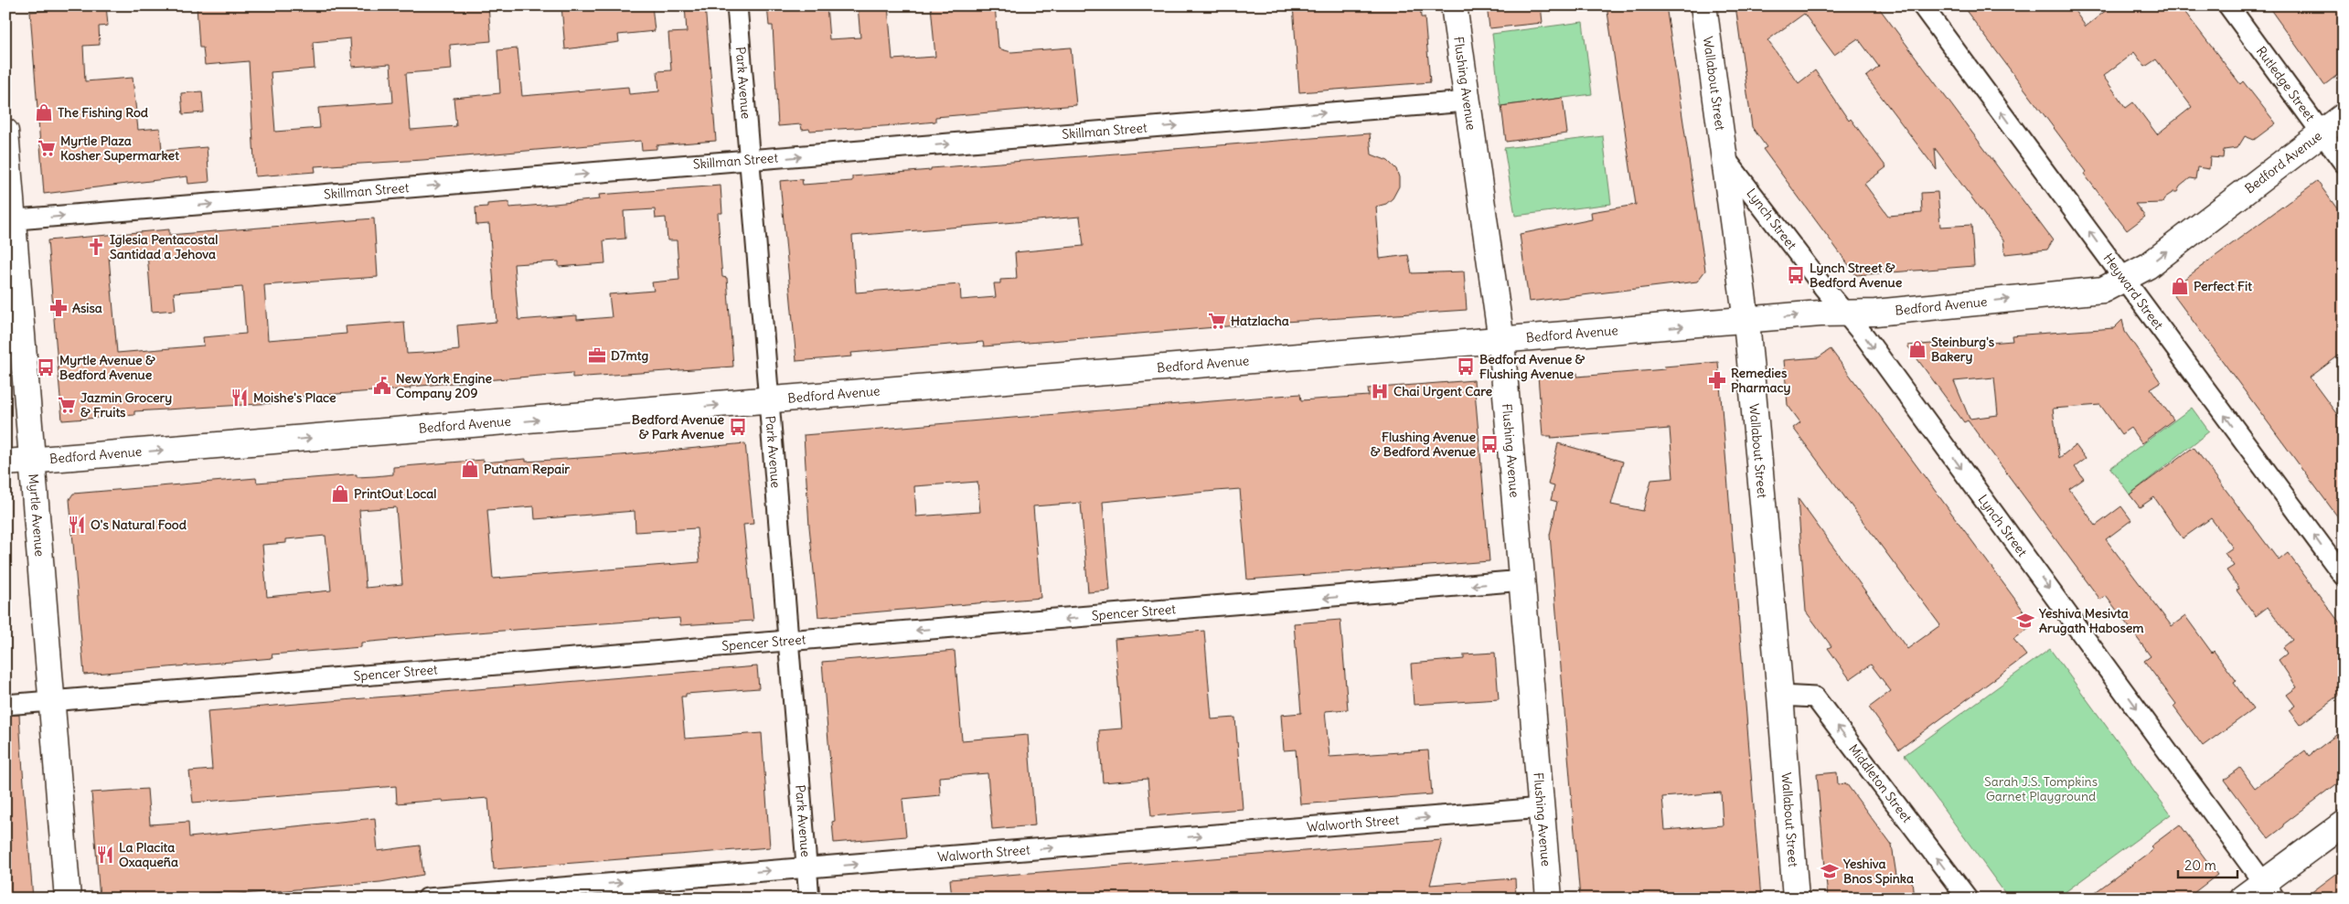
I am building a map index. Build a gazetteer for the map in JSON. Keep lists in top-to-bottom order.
{
  "streets": {
    "main road": [
      "Wallabout Street",
      "Flushing Avenue",
      "Bedford Avenue",
      "Myrtle Avenue"
    ],
    "street": [
      "Park Avenue",
      "Rutledge Street",
      "Skillman Street",
      "Lynch Street",
      "Heyward Street",
      "Spencer Street",
      "Middleton Street",
      "Walworth Street"
    ]
  },
  "crossings": [
    ["Park Avenue", "Skillman Street"],
    ["Park Avenue", "Bedford Avenue"],
    ["Park Avenue", "Spencer Street"],
    ["Park Avenue", "Walworth Street"],
    ["Wallabout Street", "Bedford Avenue"],
    ["Wallabout Street", "Lynch Street"],
    ["Wallabout Street", "Middleton Street"],
    ["Flushing Avenue", "Skillman Street"],
    ["Flushing Avenue", "Bedford Avenue"],
    ["Flushing Avenue", "Spencer Street"],
    ["Flushing Avenue", "Walworth Street"],
    ["Rutledge Street", "Bedford Avenue"],
    ["Skillman Street", "Myrtle Avenue"],
    ["Bedford Avenue", "Lynch Street"],
    ["Bedford Avenue", "Heyward Street"],
    ["Bedford Avenue", "Myrtle Avenue"],
    ["Myrtle Avenue", "Spencer Street"]
  ],
  "one_way": [
    "Skillman Street",
    "Bedford Avenue",
    "Lynch Street",
    "Heyward Street",
    "Spencer Street",
    "Middleton Street",
    "Walworth Street"
  ],
  "parks": ["Sarah J.S. Tompkins Garnet Playground"],
  "places": {
    "shop": [
      "The Fishing Rod",
      "Perfect Fit",
      "Steinburg's Bakery",
      "Putnam Repair",
      "PrintOut Local"
    ],
    "supermarket": ["Myrtle Plaza Kosher Supermarket", "Hatzlacha", "Jazmin Grocery & Fruits"],
    "church": ["Iglesia Pentacostal Santidad a Jehova"],
    "bus stop": [
      "Lynch Street & Bedford Avenue",
      "Bedford Avenue & Flushing Avenue",
      "Myrtle Avenue & Bedford Avenue",
      "Bedford Avenue & Park Avenue",
      "Flushing Avenue & Bedford Avenue"
    ],
    "pharmacy": ["Asisa", "Remedies Pharmacy"],
    "office": ["D7mtg"],
    "public building": ["New York Engine Company 209"],
    "hospital": ["Chai Urgent Care"],
    "restaurant": ["Moishe's Place", "O's Natural Food", "La Placita Oxaqueña"],
    "school or university": ["Yeshiva Mesivta Arugath Habosem", "Yeshiva Bnos Spinka"]
  },
  "scale_bar": "20 m"
}
